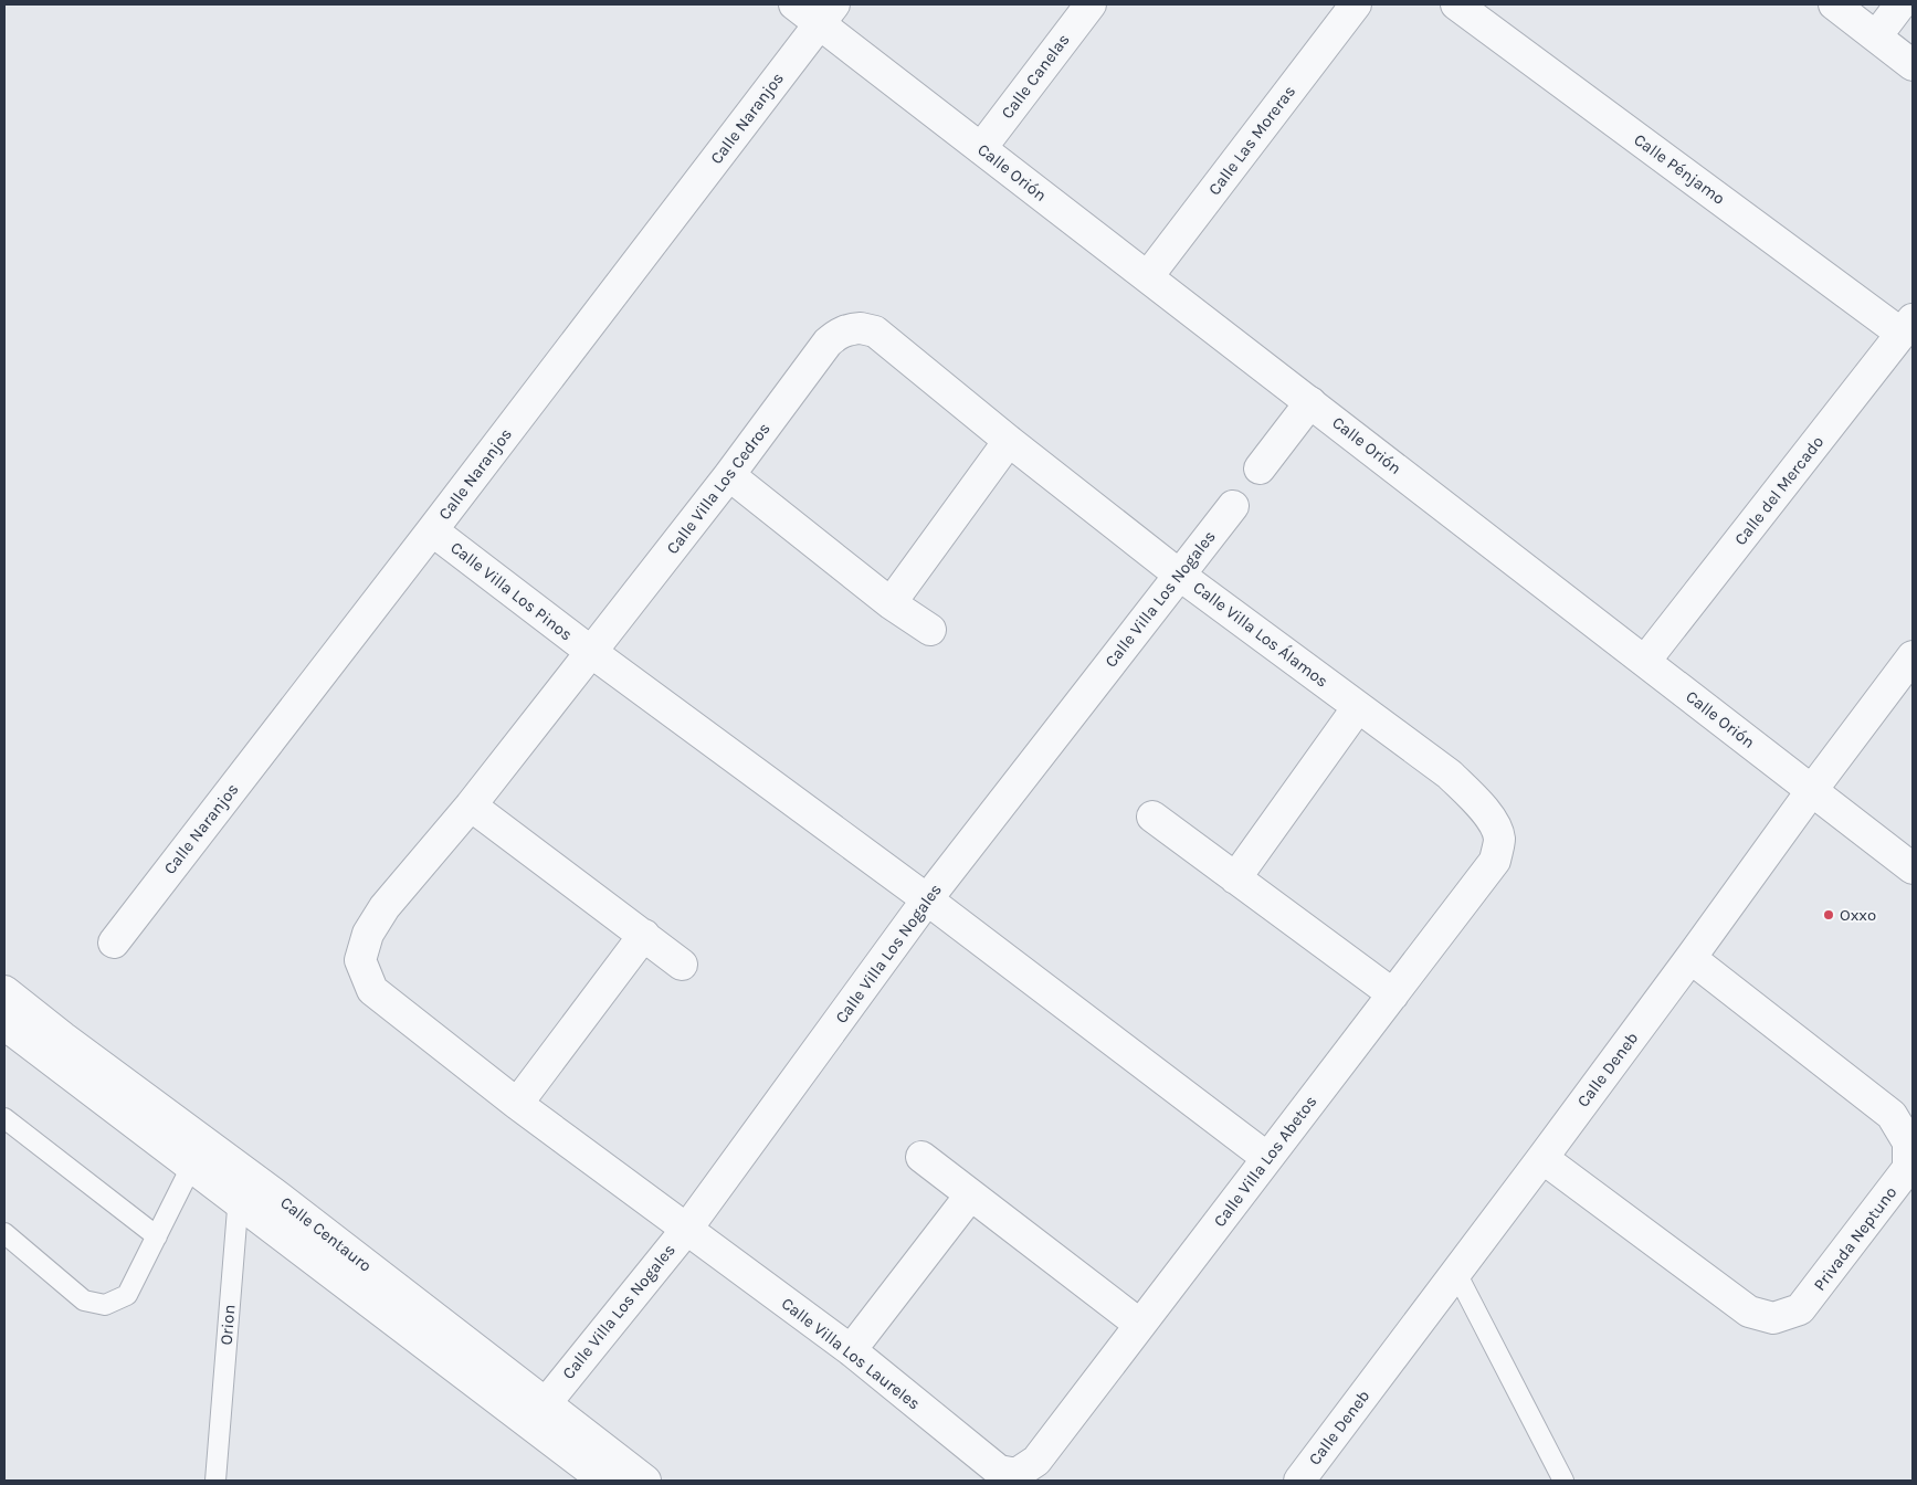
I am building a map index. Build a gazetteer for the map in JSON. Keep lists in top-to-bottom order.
{
  "streets": {
    "street": [
      "Calle Canelas",
      "Calle Naranjos",
      "Calle Las Moreras",
      "Calle Pénjamo",
      "Calle Orión",
      "Calle Villa Los Cedros",
      "Calle del Mercado",
      "Calle Villa Los Pinos",
      "Calle Villa Los Nogales",
      "Calle Villa Los Álamos",
      "Calle Deneb",
      "Calle Villa Los Abetos",
      "Calle Centauro",
      "Privada Neptuno",
      "Calle Villa Los Laureles"
    ],
    "lane": ["Orion"]
  },
  "crossings": [
    ["Calle Canelas", "Calle Orión"],
    ["Calle Naranjos", "Calle Orión"],
    ["Calle Naranjos", "Calle Villa Los Pinos"],
    ["Calle Las Moreras", "Calle Orión"],
    ["Calle Pénjamo", "Calle del Mercado"],
    ["Calle Orión", "Calle del Mercado"],
    ["Calle Orión", "Calle Deneb"],
    ["Calle Villa Los Cedros", "Calle Villa Los Pinos"],
    ["Calle Villa Los Cedros", "Calle Villa Los Álamos"],
    ["Calle Villa Los Cedros", "Calle Villa Los Laureles"],
    ["Calle Villa Los Pinos", "Calle Villa Los Nogales"],
    ["Calle Villa Los Pinos", "Calle Villa Los Abetos"],
    ["Calle Villa Los Nogales", "Calle Villa Los Álamos"],
    ["Calle Villa Los Nogales", "Calle Centauro"],
    ["Calle Villa Los Nogales", "Calle Villa Los Laureles"],
    ["Calle Villa Los Álamos", "Calle Villa Los Abetos"],
    ["Calle Deneb", "Privada Neptuno"],
    ["Calle Villa Los Abetos", "Calle Villa Los Laureles"],
    ["Calle Centauro", "Orion"]
  ],
  "places": ["Oxxo"]
}
